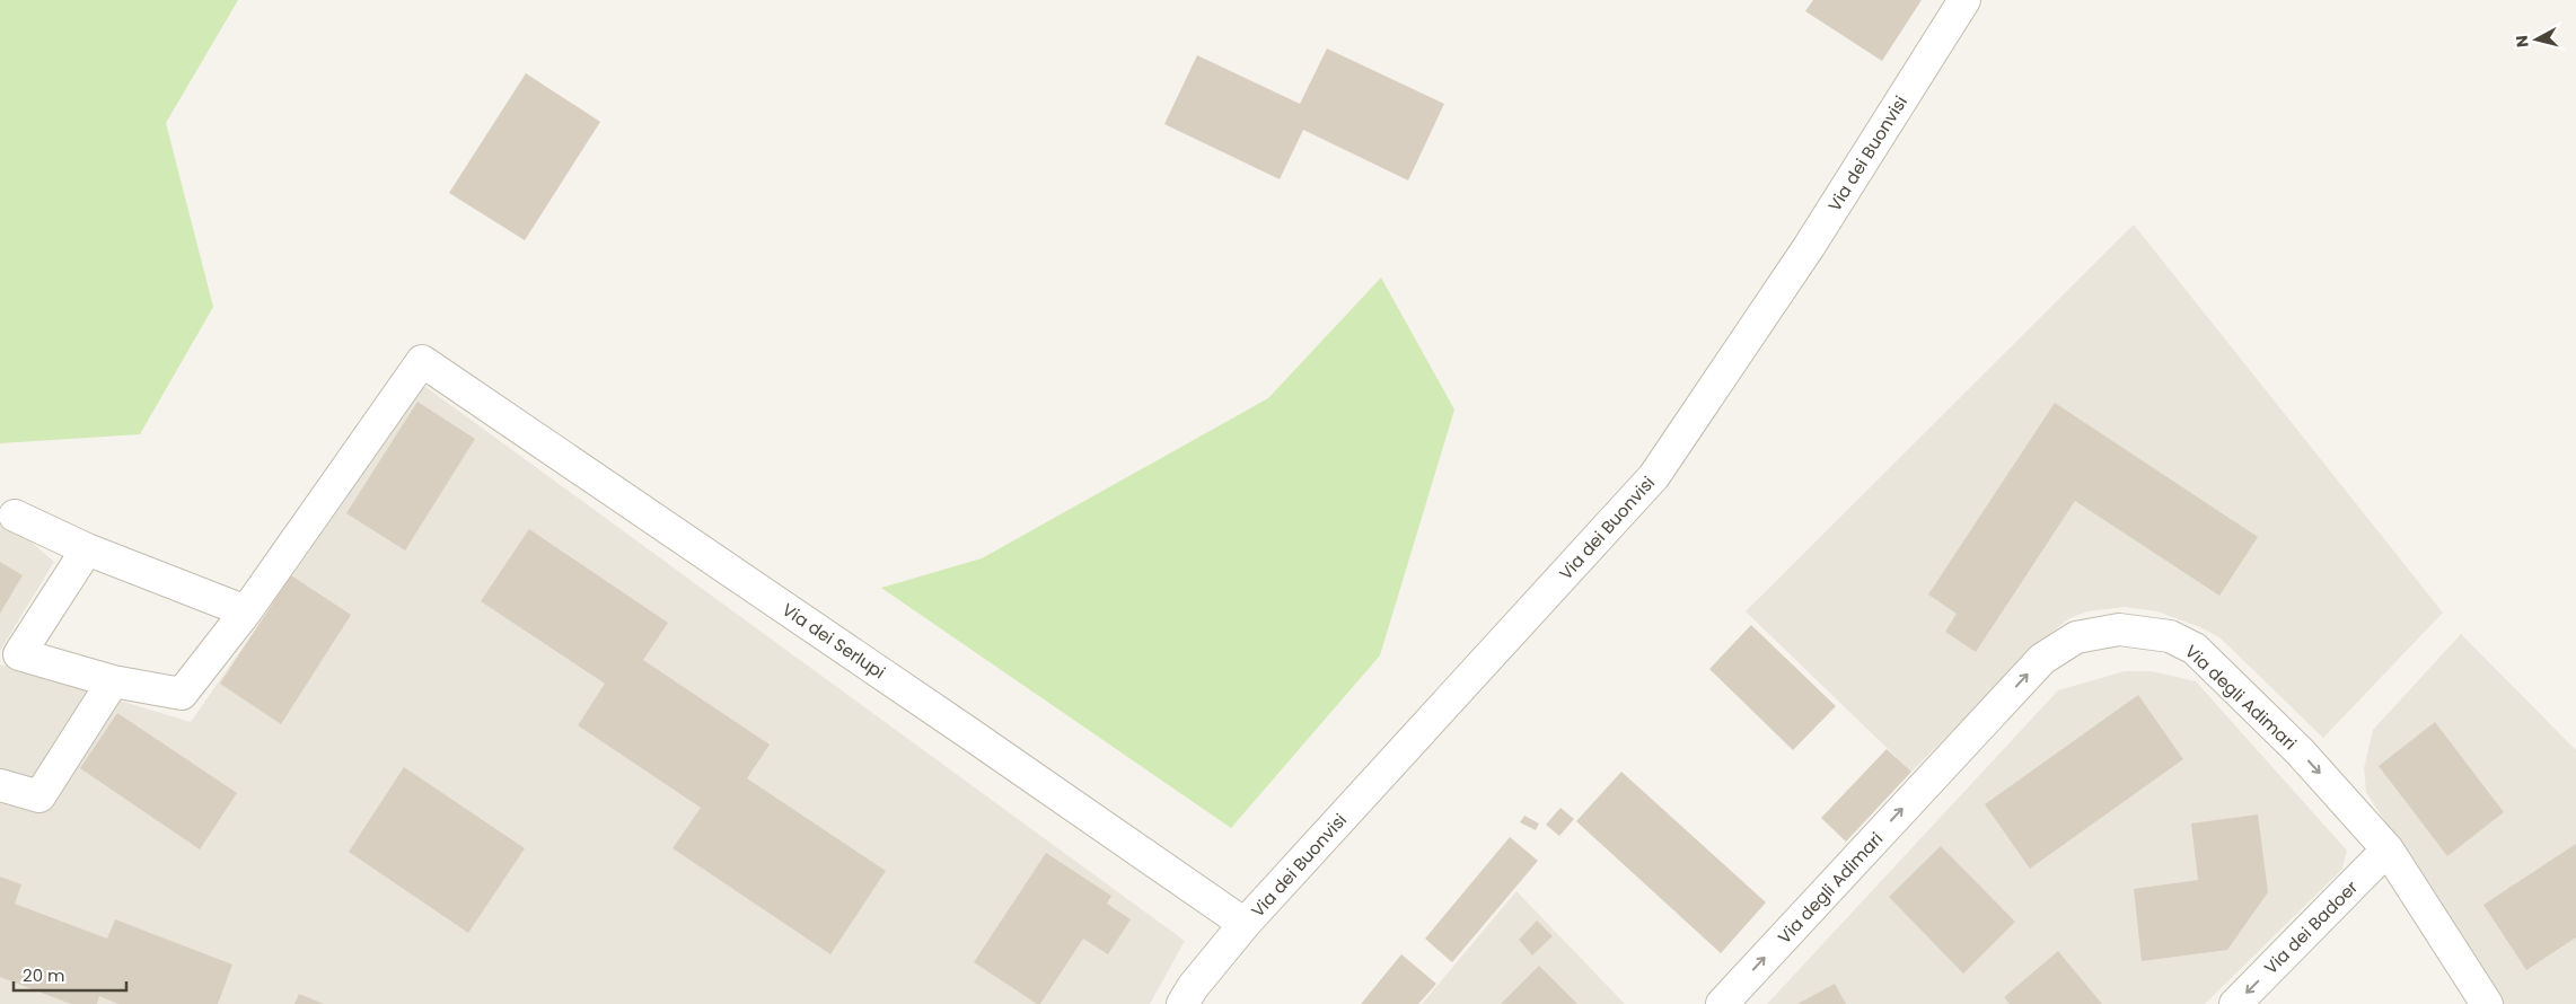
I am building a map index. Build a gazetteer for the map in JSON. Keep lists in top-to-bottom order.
{
  "streets": {
    "street": [
      "Via dei Buonvisi",
      "Via dei Serlupi",
      "Via degli Adimari",
      "Via dei Badoer"
    ]
  },
  "crossings": [
    ["Via dei Buonvisi", "Via dei Serlupi"],
    ["Via degli Adimari", "Via dei Badoer"]
  ],
  "one_way": ["Via dei Badoer"],
  "scale_bar": "20 m",
  "north": "left"
}
